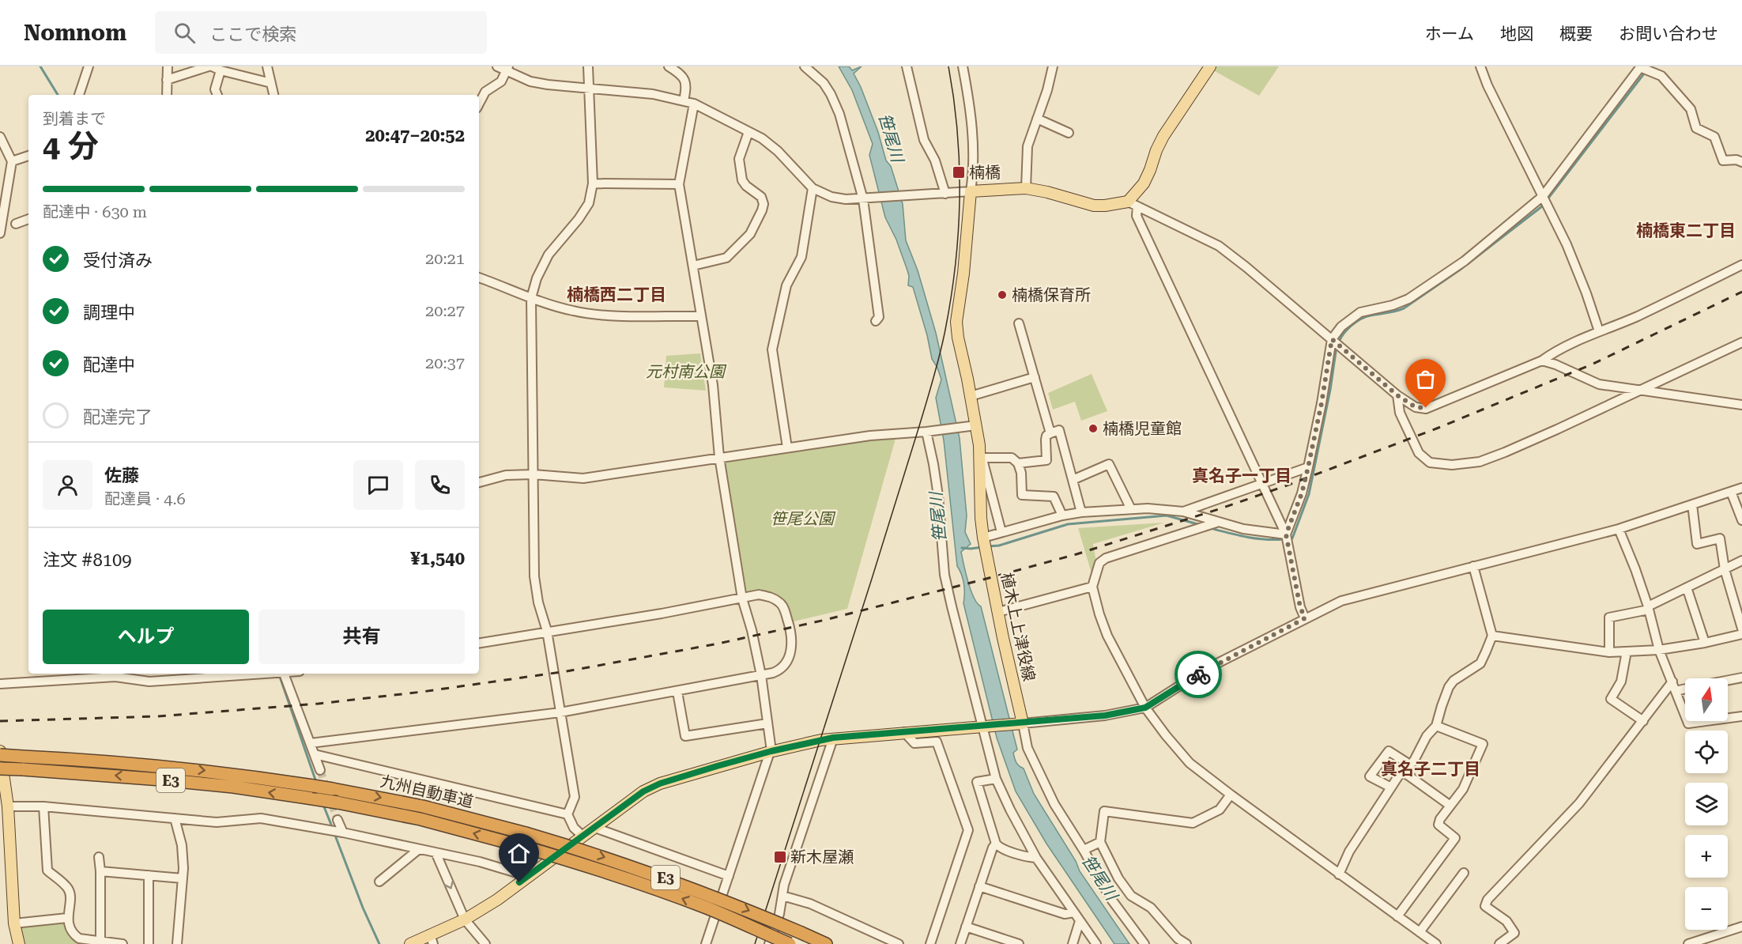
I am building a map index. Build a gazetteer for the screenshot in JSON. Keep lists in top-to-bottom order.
{
  "streets": {
    "highway": ["E3", "九州自動車道"],
    "main road": ["植木上上津役線"]
  },
  "districts": [
    "楠橋東二丁目",
    "楠橋西二丁目",
    "真名子一丁目",
    "真名子二丁目"
  ],
  "water": ["笹尾川"],
  "parks": ["元村南公園", "笹尾公園"],
  "places": {
    "transit": ["楠橋", "新木屋瀬"],
    "other": ["楠橋保育所", "楠橋児童館"]
  },
  "north": "top",
  "page": {
    "header": "Nomnom",
    "search": "ここで検索",
    "nav": [
      "ホーム",
      "地図",
      "概要",
      "お問い合わせ"
    ],
    "heading": ["4 分", "到着まで", "20:47–20:52"],
    "panel": [
      "佐藤",
      "配達員 · 4.6",
      "注文 #8109",
      "¥1,540"
    ],
    "bar": "配達中 · 630 m",
    "list": [
      ["受付済み", "20:21"],
      ["調理中", "20:27"],
      ["配達中", "20:37"],
      "配達完了"
    ],
    "buttons": ["ヘルプ", "共有"],
    "map_buttons": ["+", "−"]
  }
}
